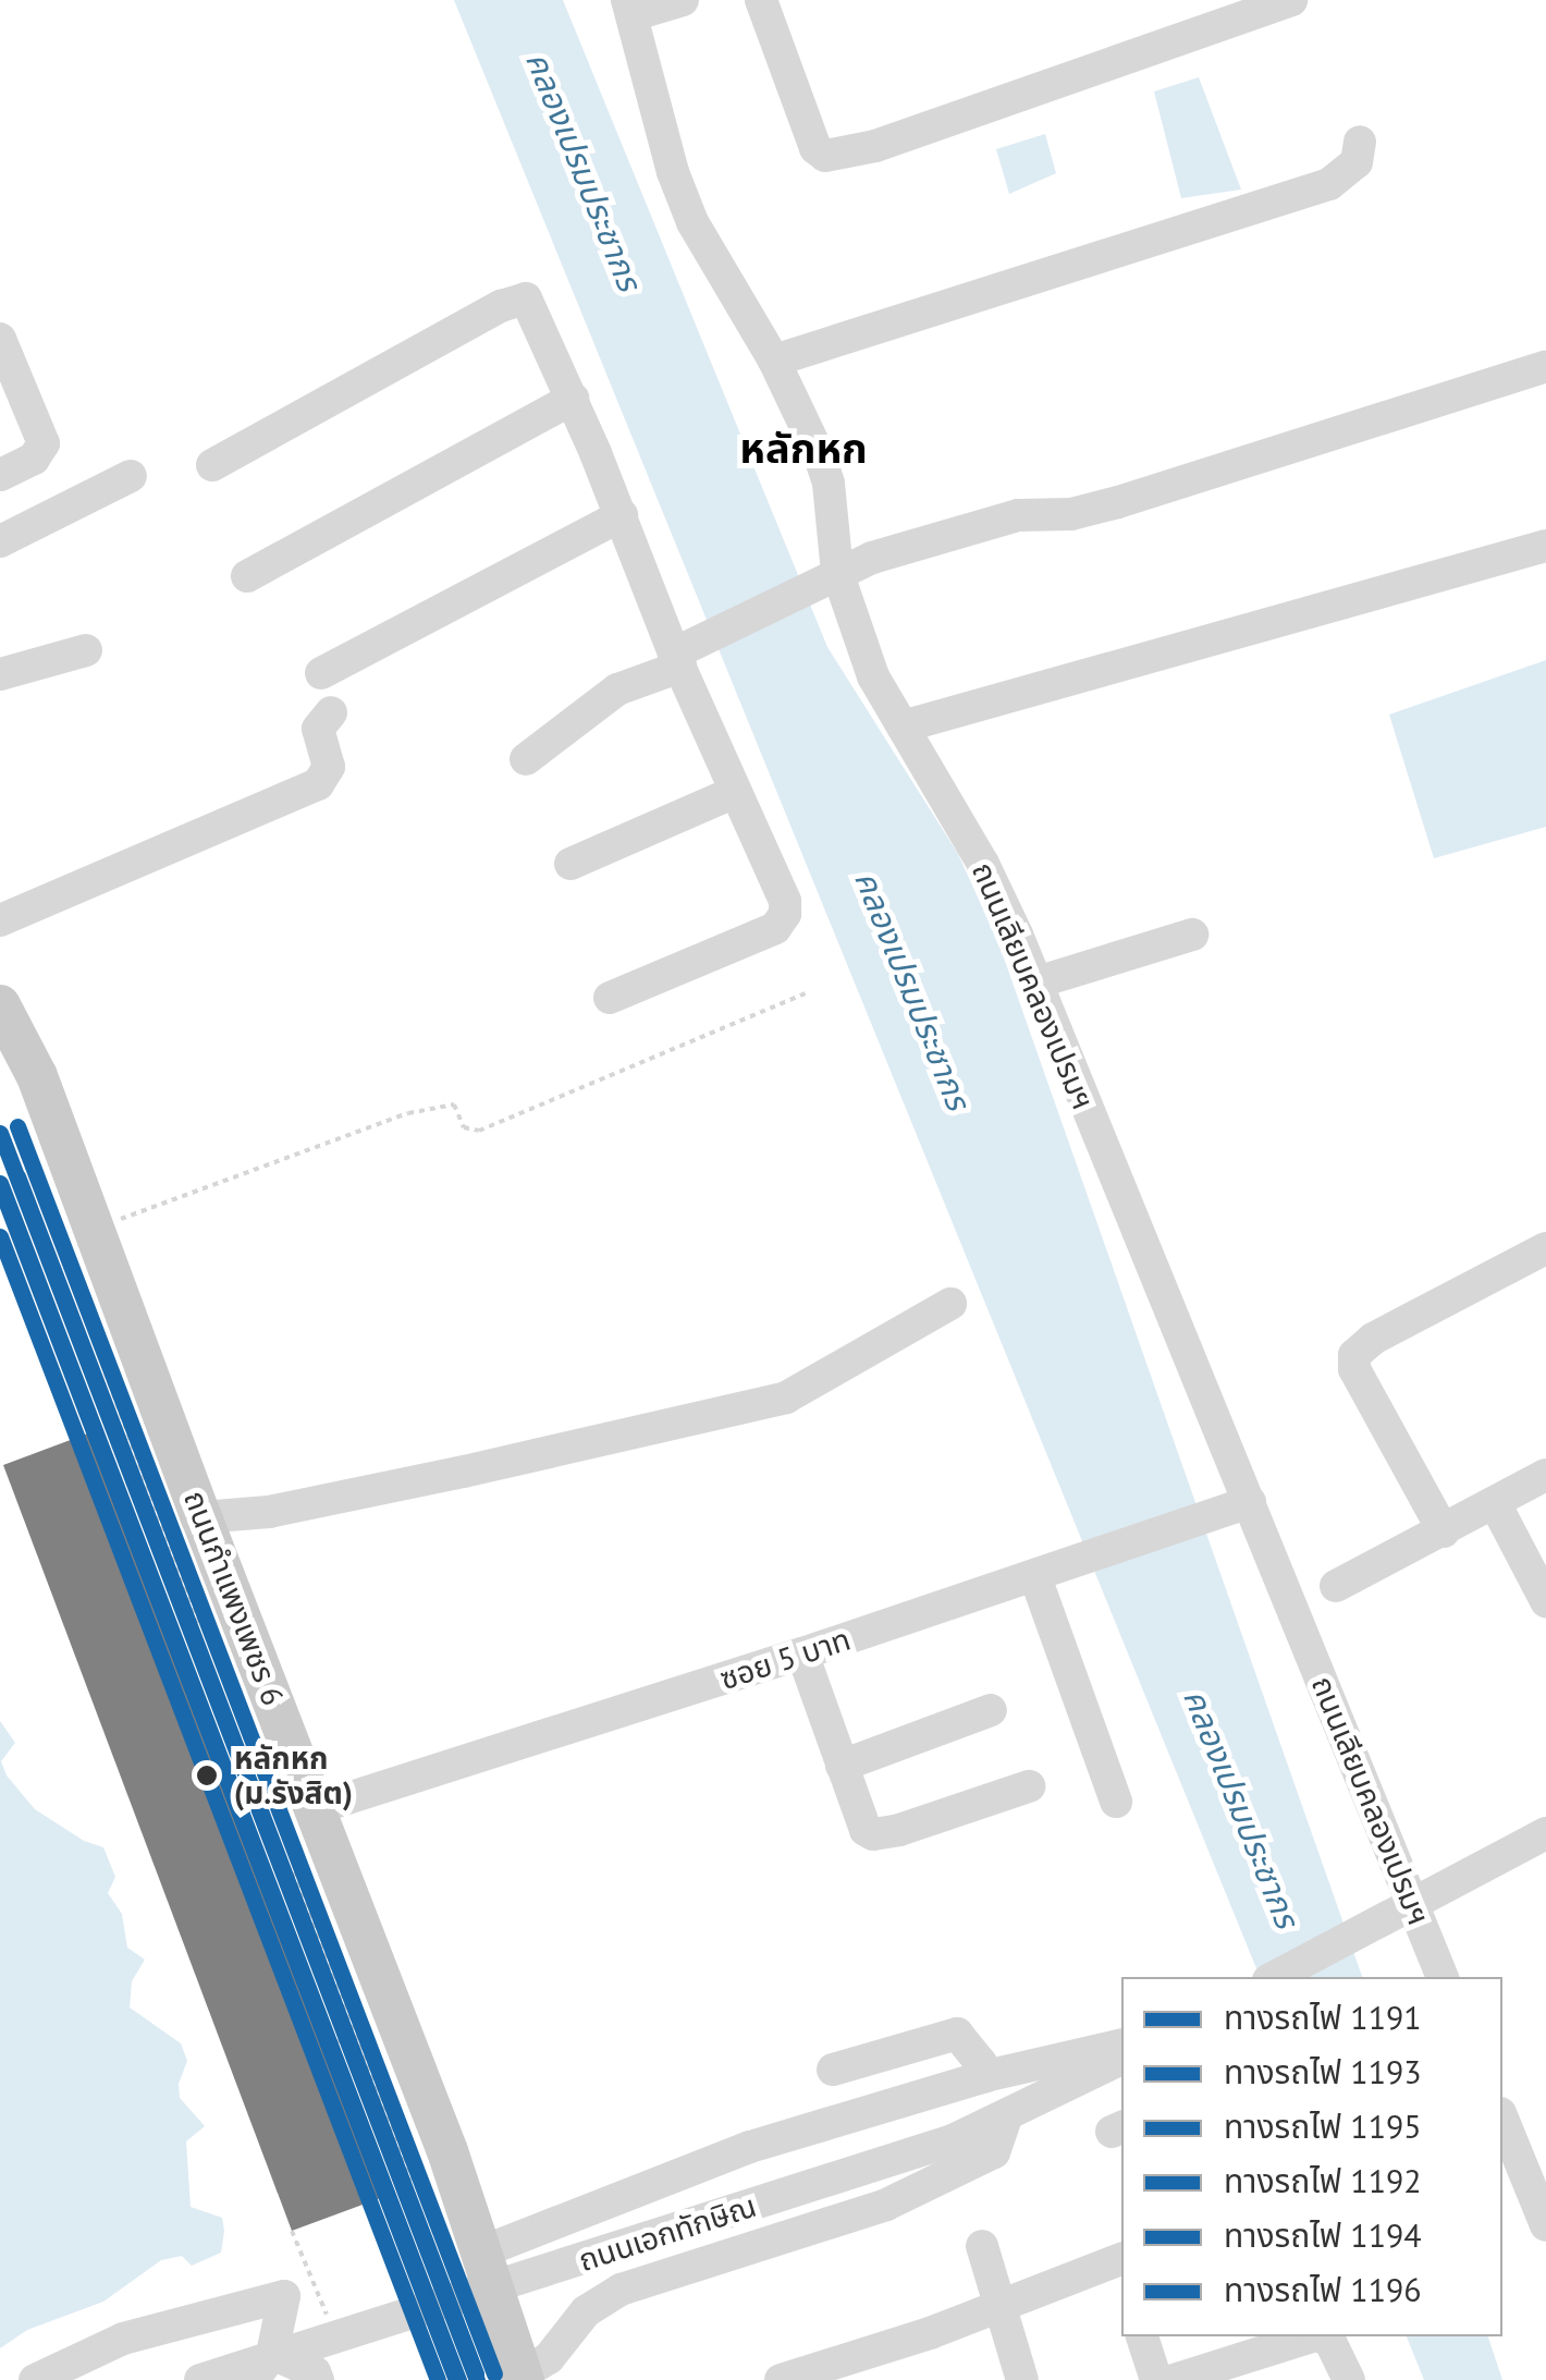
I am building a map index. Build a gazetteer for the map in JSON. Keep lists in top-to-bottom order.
{
  "streets": {
    "main road": ["ถนนกำแพงเพชร 6"],
    "street": ["ถนนเลียบคลองเปรมฯ", "ซอย 5 บาท", "ถนนเอกทักษิณ"]
  },
  "crossings": [
    ["ถนนเลียบคลองเปรมฯ", "ซอย 5 บาท"],
    ["ถนนกำแพงเพชร 6", "ซอย 5 บาท"]
  ],
  "districts": ["หลักหก"],
  "water": ["คลองเปรมประชากร"],
  "places": ["หลักหก (ม.รังสิต)"],
  "lines": [
    "rail line 1195",
    "rail line 1191",
    "rail line 1196",
    "rail line 1192",
    "rail line 1193",
    "rail line 1194"
  ],
  "legend": [
    "ทางรถไฟ 1191",
    "ทางรถไฟ 1193",
    "ทางรถไฟ 1195",
    "ทางรถไฟ 1192",
    "ทางรถไฟ 1194",
    "ทางรถไฟ 1196"
  ]
}
